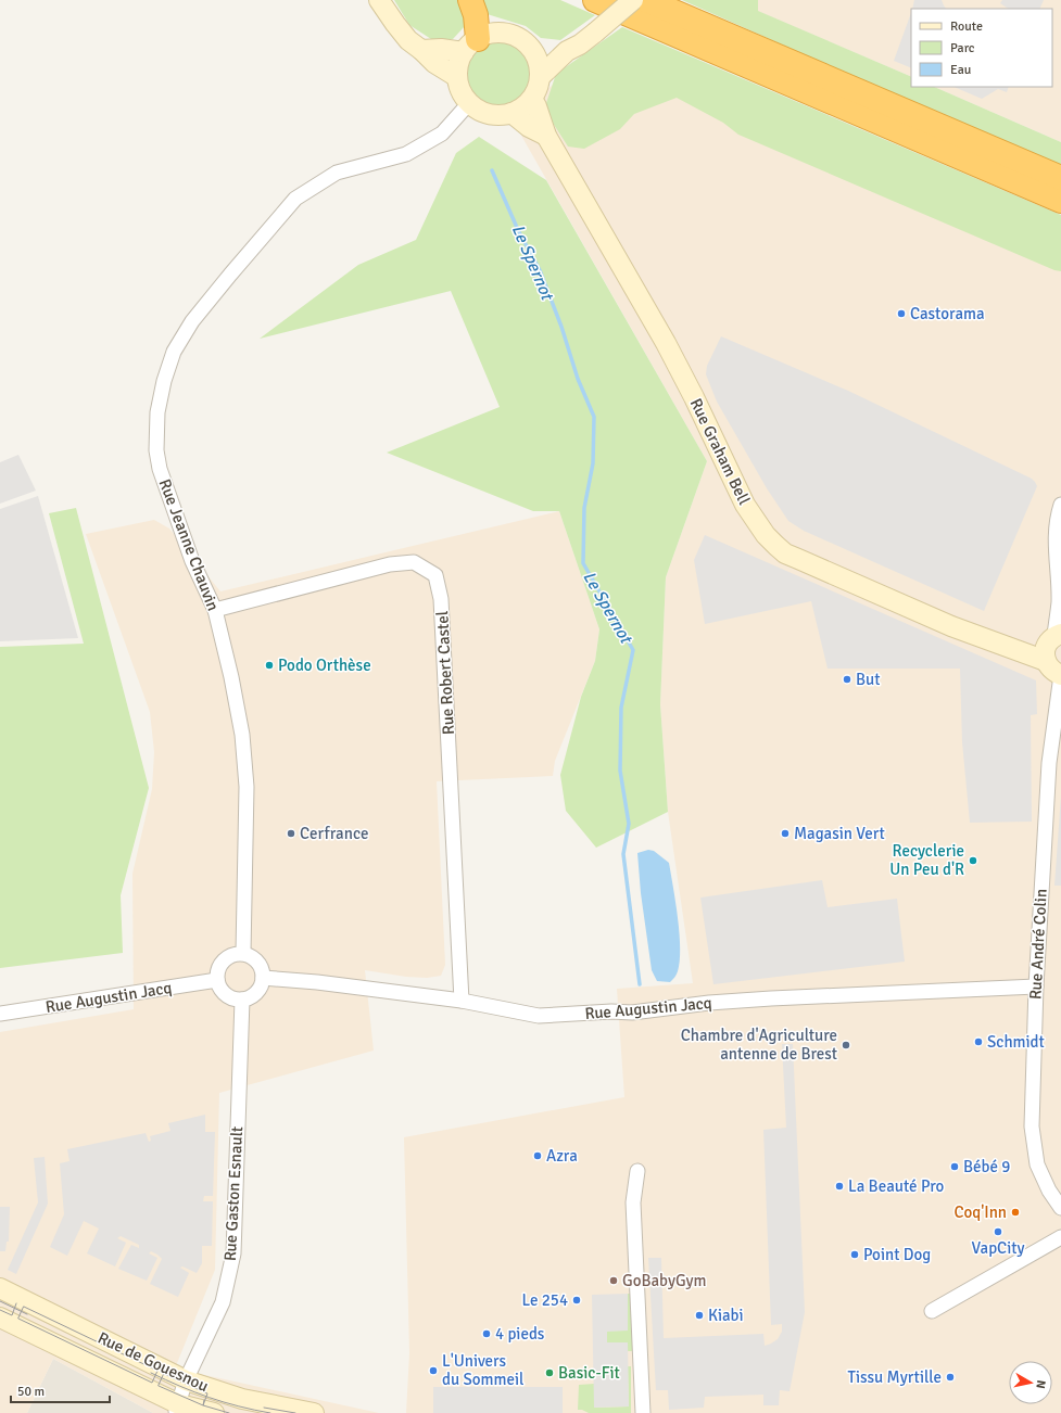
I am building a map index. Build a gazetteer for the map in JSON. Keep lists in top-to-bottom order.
{
  "streets": {
    "street": [
      "Rue Graham Bell",
      "Rue Jeanne Chauvin",
      "Rue Robert Castel",
      "Rue André Colin",
      "Rue Augustin Jacq",
      "Rue Gaston Esnault",
      "Rue de Gouesnou"
    ]
  },
  "crossings": [
    ["Rue Graham Bell", "Rue Jeanne Chauvin"],
    ["Rue Jeanne Chauvin", "Rue Robert Castel"],
    ["Rue Jeanne Chauvin", "Rue Augustin Jacq"],
    ["Rue Jeanne Chauvin", "Rue Gaston Esnault"],
    ["Rue Robert Castel", "Rue Augustin Jacq"],
    ["Rue André Colin", "Rue Augustin Jacq"],
    ["Rue Augustin Jacq", "Rue Gaston Esnault"],
    ["Rue Gaston Esnault", "Rue de Gouesnou"]
  ],
  "water": ["Le Spernot"],
  "places": [
    "Castorama",
    "Podo Orthèse",
    "But",
    "Cerfrance",
    "Magasin Vert",
    "Recyclerie Un Peu d'R",
    "Schmidt",
    "Chambre d'Agriculture antenne de Brest",
    "Azra",
    "Bébé 9",
    "La Beauté Pro",
    "Coq'Inn",
    "VapCity",
    "Point Dog",
    "GoBabyGym",
    "Le 254",
    "Kiabi",
    "4 pieds",
    "L'Univers du Sommeil",
    "Basic-Fit",
    "Tissu Myrtille"
  ],
  "legend": ["Route", "Parc", "Eau"],
  "scale_bar": "50 m",
  "north": "right"
}
